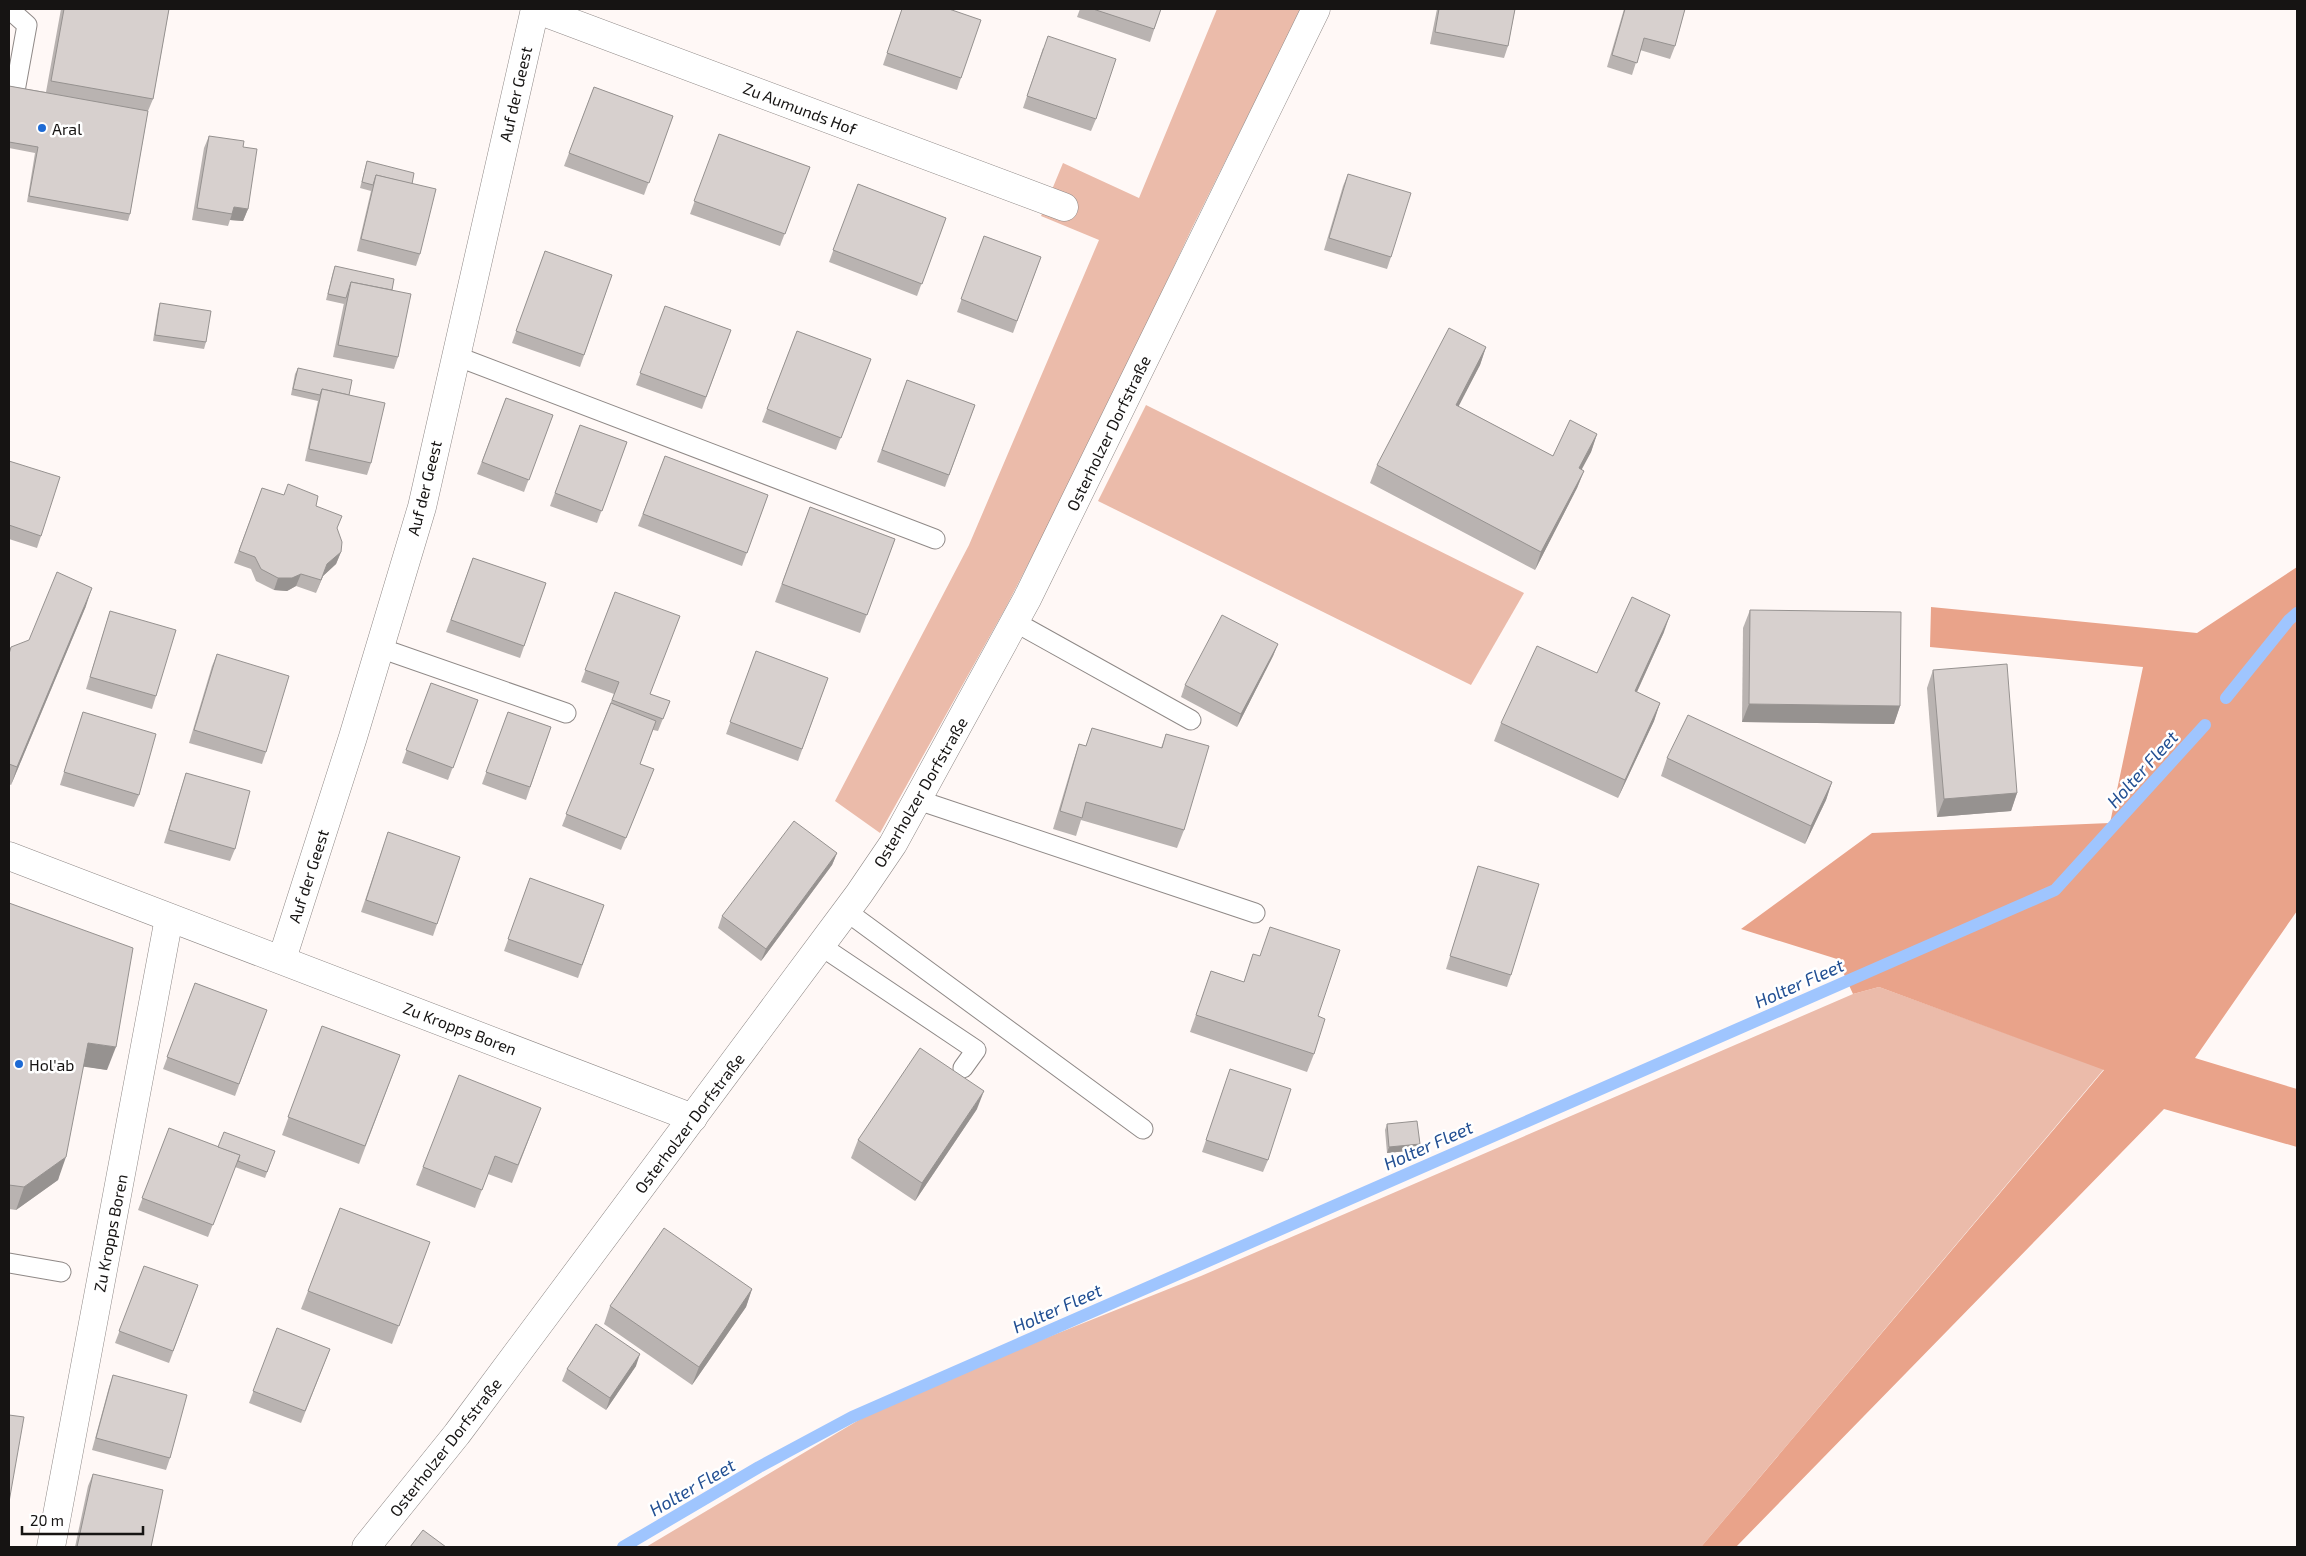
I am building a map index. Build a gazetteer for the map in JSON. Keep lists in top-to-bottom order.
{
  "streets": {
    "street": [
      "Auf der Geest",
      "Zu Aumunds Hof",
      "Osterholzer Dorfstraße",
      "Zu Kropps Boren"
    ]
  },
  "crossings": [
    ["Auf der Geest", "Zu Aumunds Hof"],
    ["Auf der Geest", "Zu Kropps Boren"],
    ["Osterholzer Dorfstraße", "Zu Kropps Boren"]
  ],
  "water": ["Holter Fleet"],
  "places": ["Aral", "Hol'ab"],
  "scale_bar": "20 m"
}
